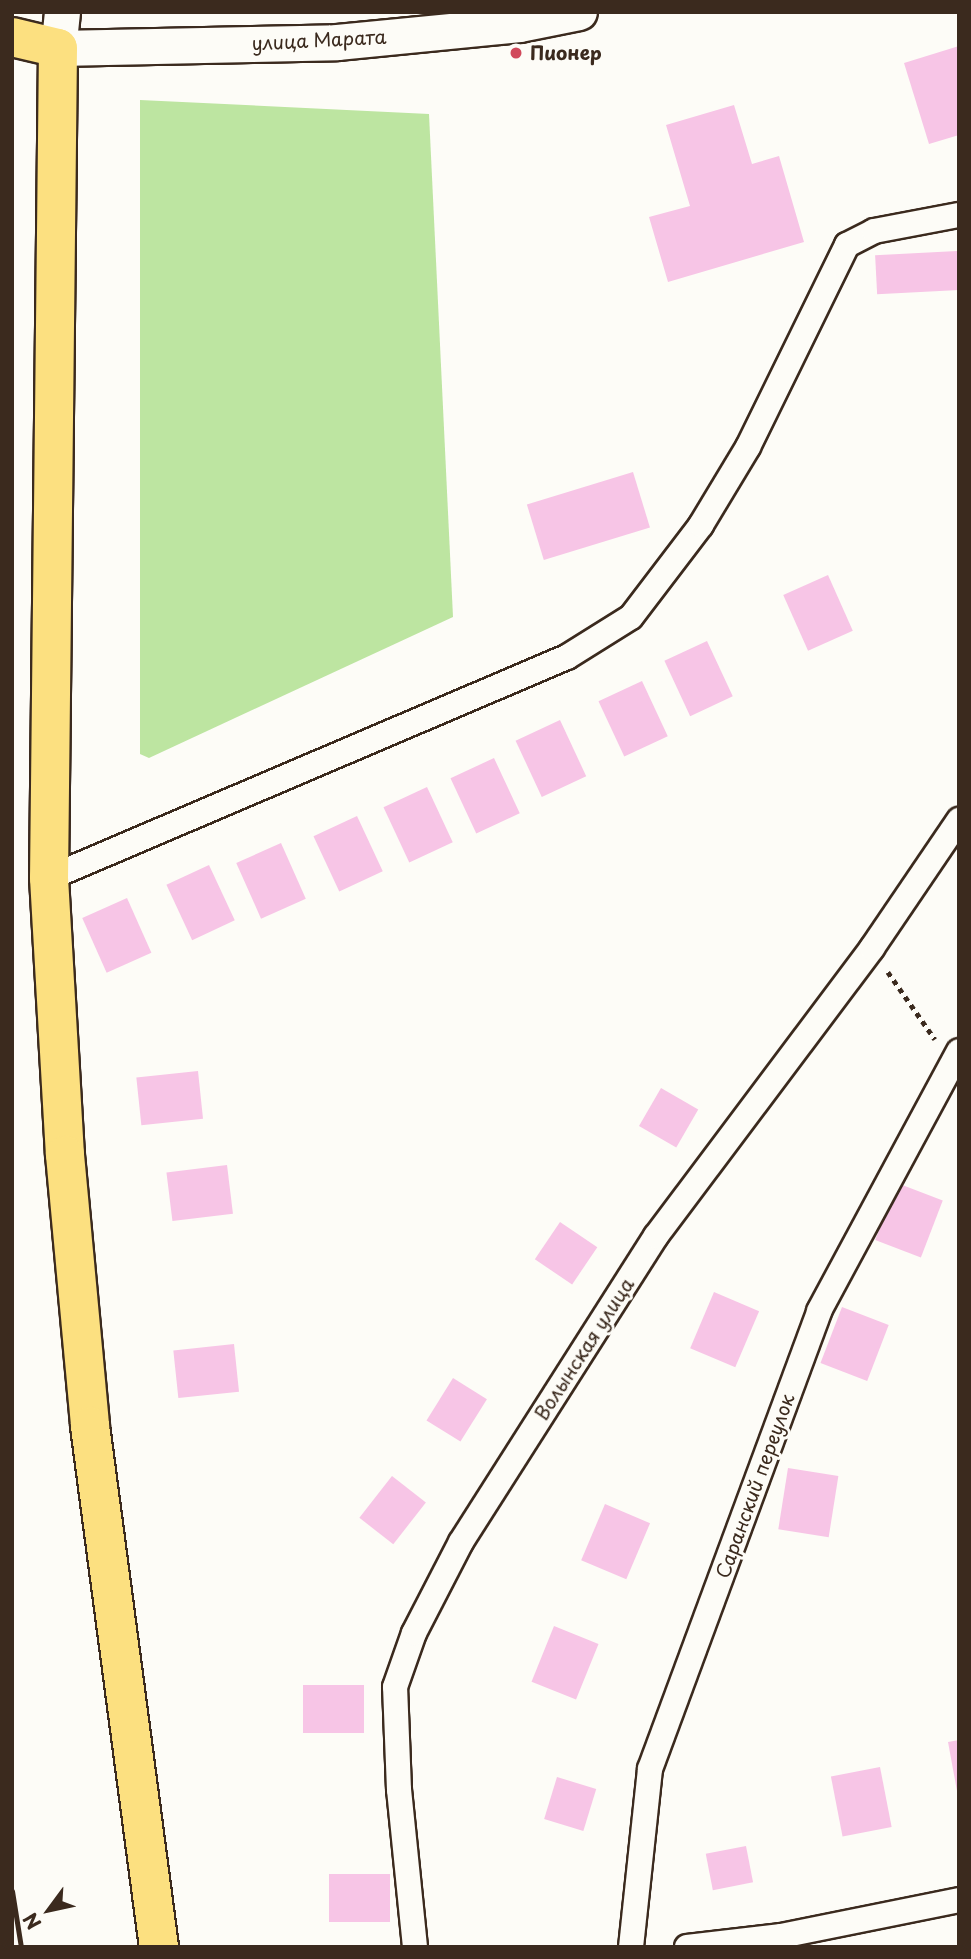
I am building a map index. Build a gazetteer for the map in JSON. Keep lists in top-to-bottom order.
{
  "streets": {
    "street": ["улица Марата", "Волынская улица", "Саранский переулок"]
  },
  "places": ["Пионер"],
  "north": "bottom left"
}
